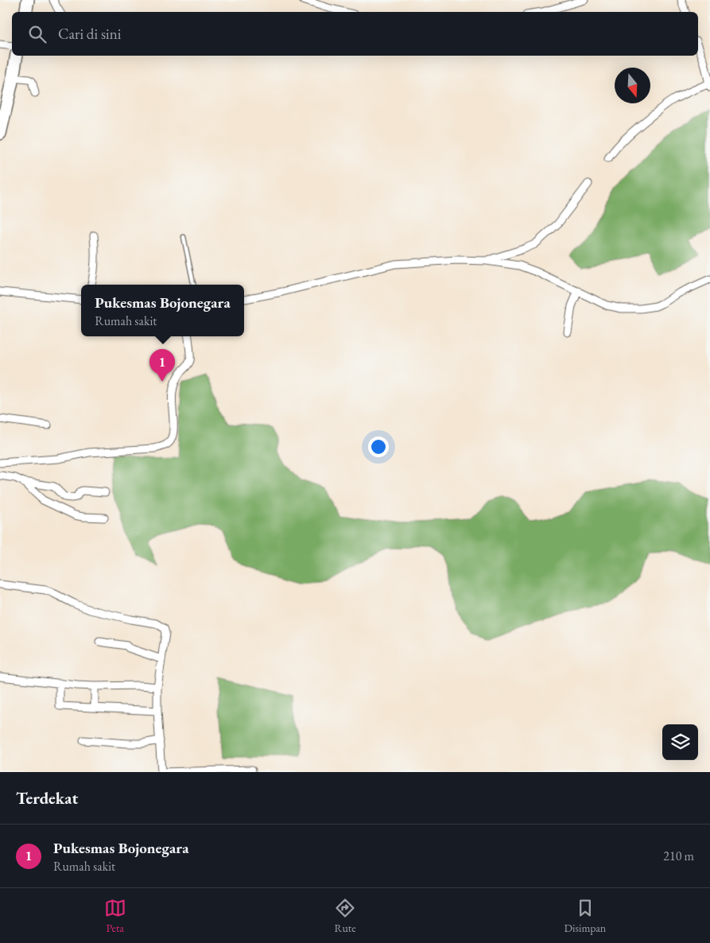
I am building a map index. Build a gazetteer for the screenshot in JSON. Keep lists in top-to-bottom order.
{
  "north": "bottom",
  "page": {
    "search": "Cari di sini",
    "popup": ["Pukesmas Bojonegara", "Rumah sakit"],
    "pins": "1",
    "heading": "Terdekat",
    "list": [
      {
        "mark": "1",
        "name": "Pukesmas Bojonegara",
        "note": "Rumah sakit",
        "value": "210 m"
      }
    ],
    "nav": ["Peta", "Rute", "Disimpan"]
  }
}
